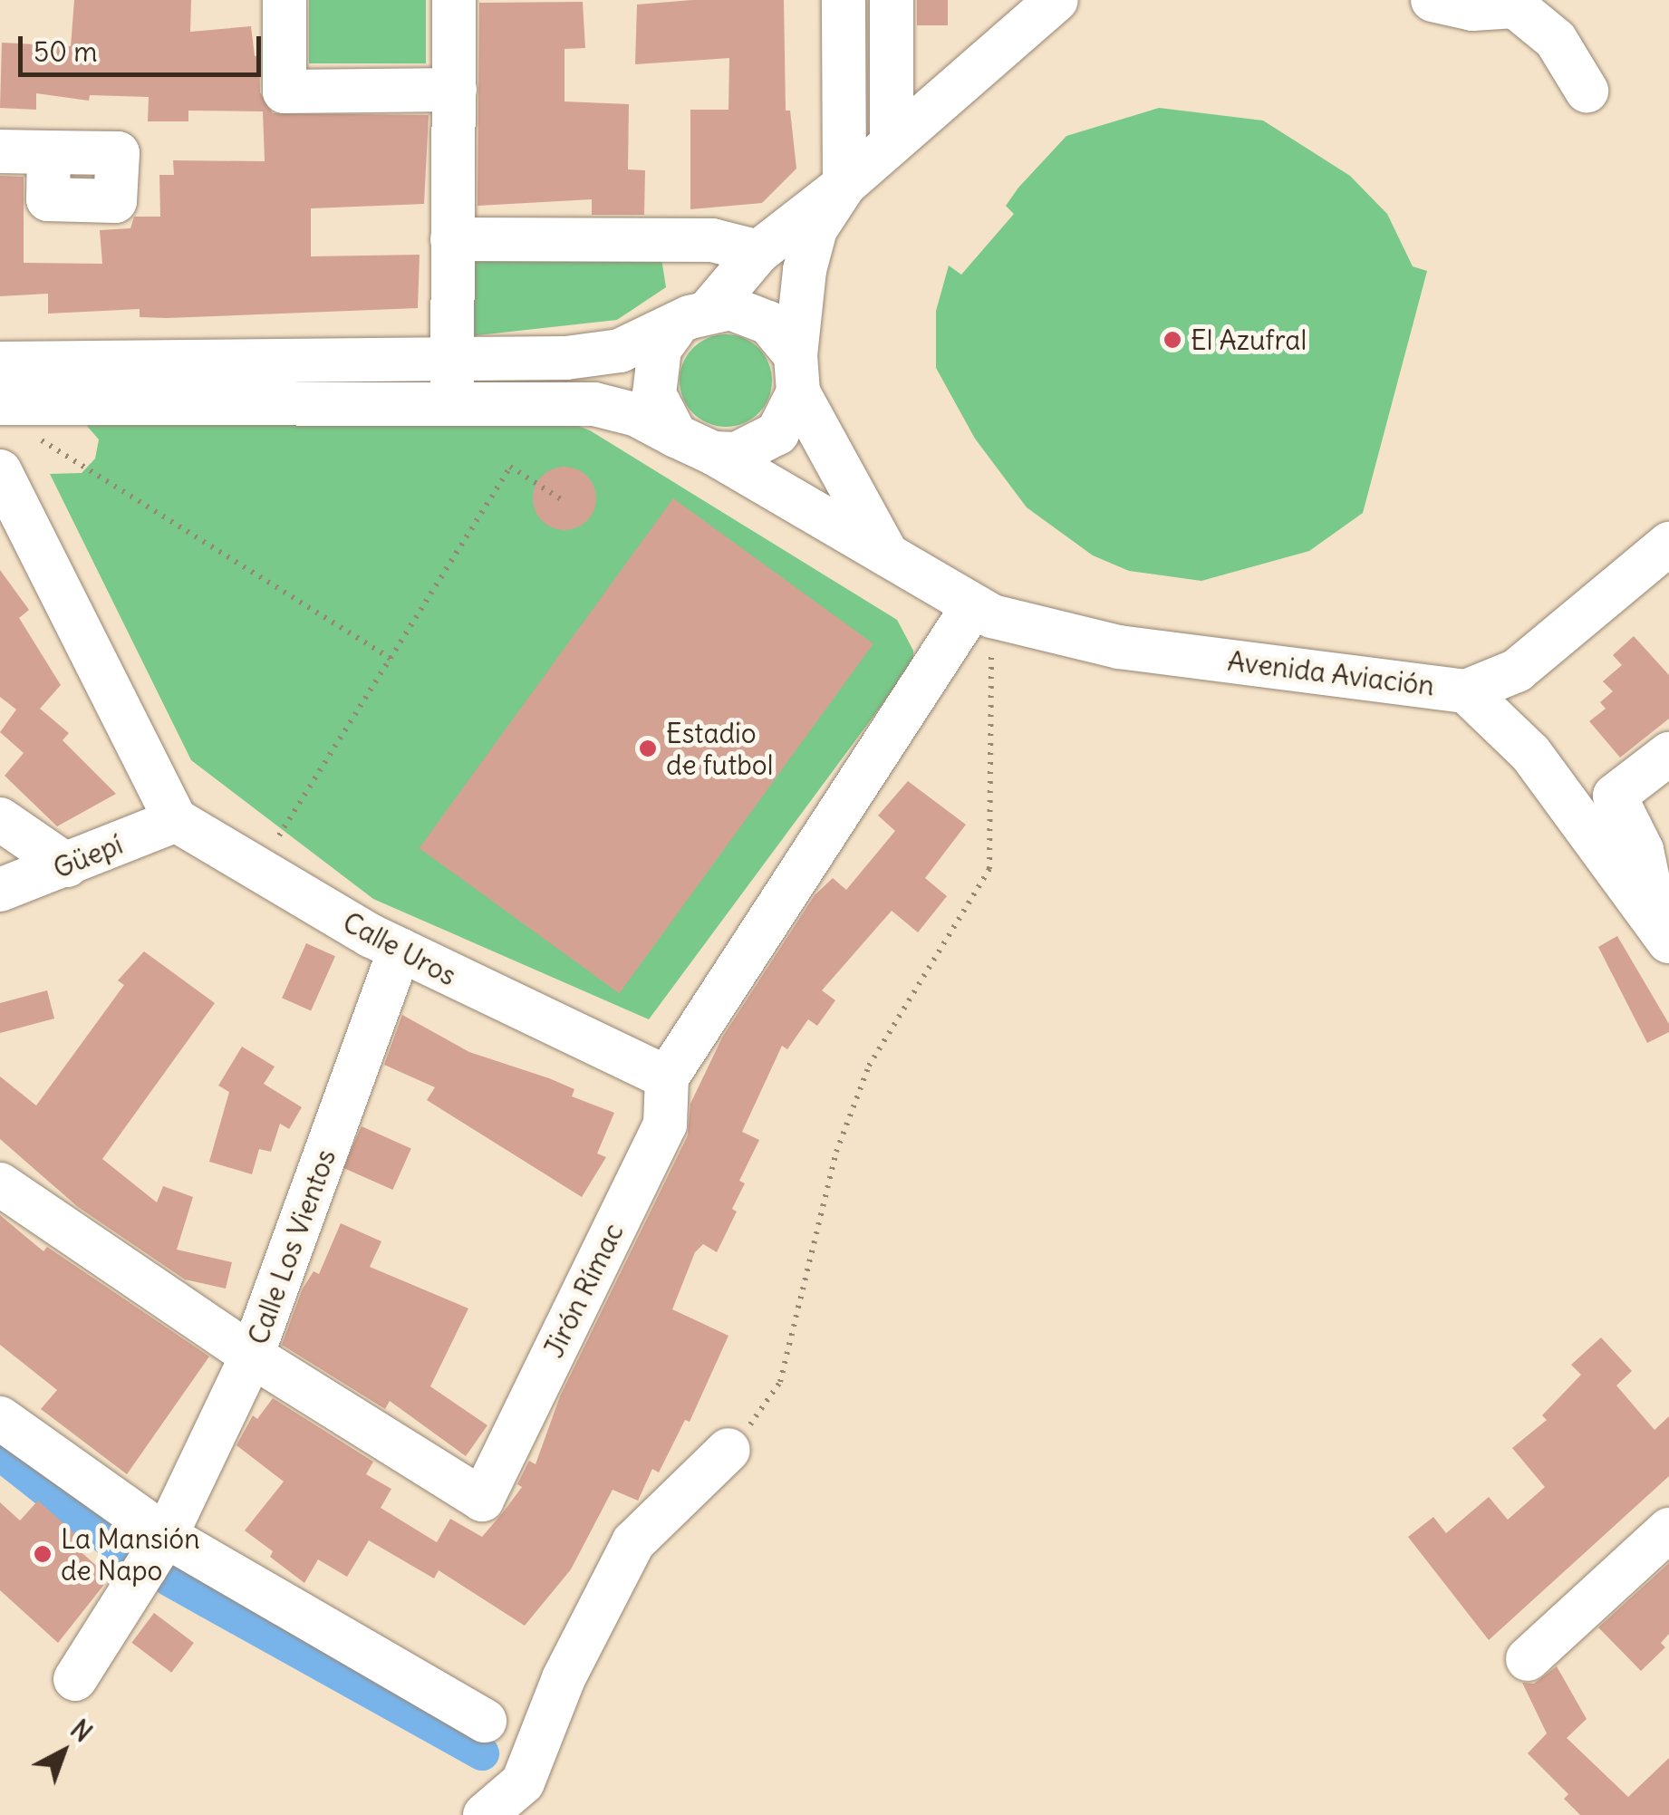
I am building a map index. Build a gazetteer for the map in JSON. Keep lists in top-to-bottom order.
{
  "streets": {
    "street": [
      "Avenida Aviación",
      "Güepí",
      "Calle Uros",
      "Calle Los Vientos",
      "Jirón Rímac"
    ]
  },
  "crossings": [
    ["Güepí", "Calle Uros"],
    ["Calle Uros", "Calle Los Vientos"],
    ["Calle Uros", "Jirón Rímac"],
    ["Calle Los Vientos", "Jirón Rímac"]
  ],
  "places": ["El Azufral", "Estadio de futbol", "La Mansión de Napo"],
  "scale_bar": "50 m",
  "north": "top right"
}
